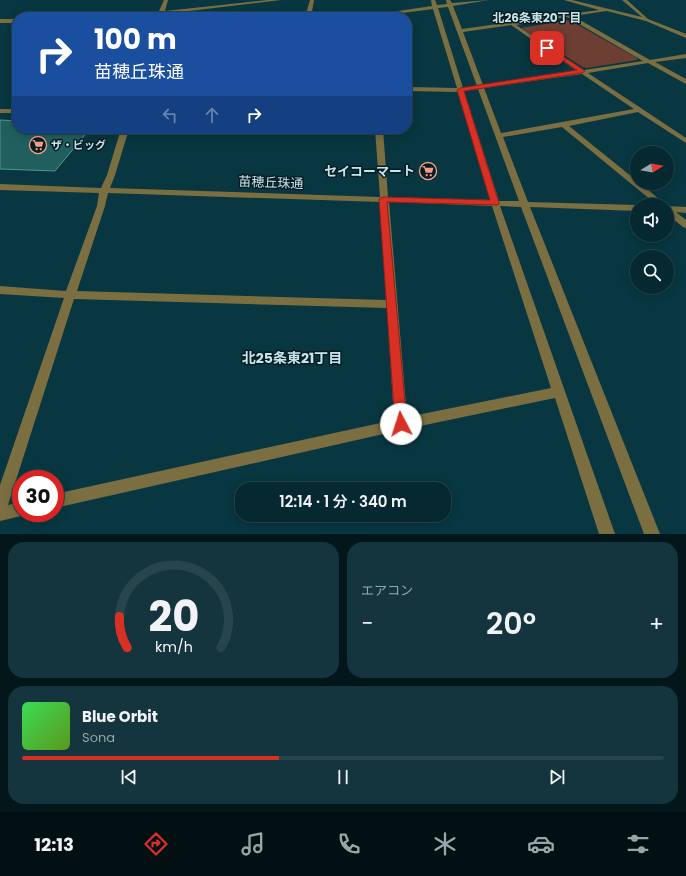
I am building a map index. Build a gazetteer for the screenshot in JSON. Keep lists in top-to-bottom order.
{
  "streets": {
    "street": ["苗穂丘珠通"]
  },
  "districts": ["北26条東20丁目", "北25条東21丁目"],
  "places": {
    "supermarket": ["ザ・ビッグ", "セイコーマート"]
  },
  "north": "right",
  "page": {
    "turn": ["100 m", "苗穂丘珠通"],
    "limit": "30",
    "trip": "12:14 · 1 分 · 340 m",
    "tile": "エアコン",
    "heat": ["−", "20°", "+"],
    "song": ["Blue Orbit", "Sona"],
    "tabs": "12:13",
    "gauge": ["20", "km/h"]
  }
}
